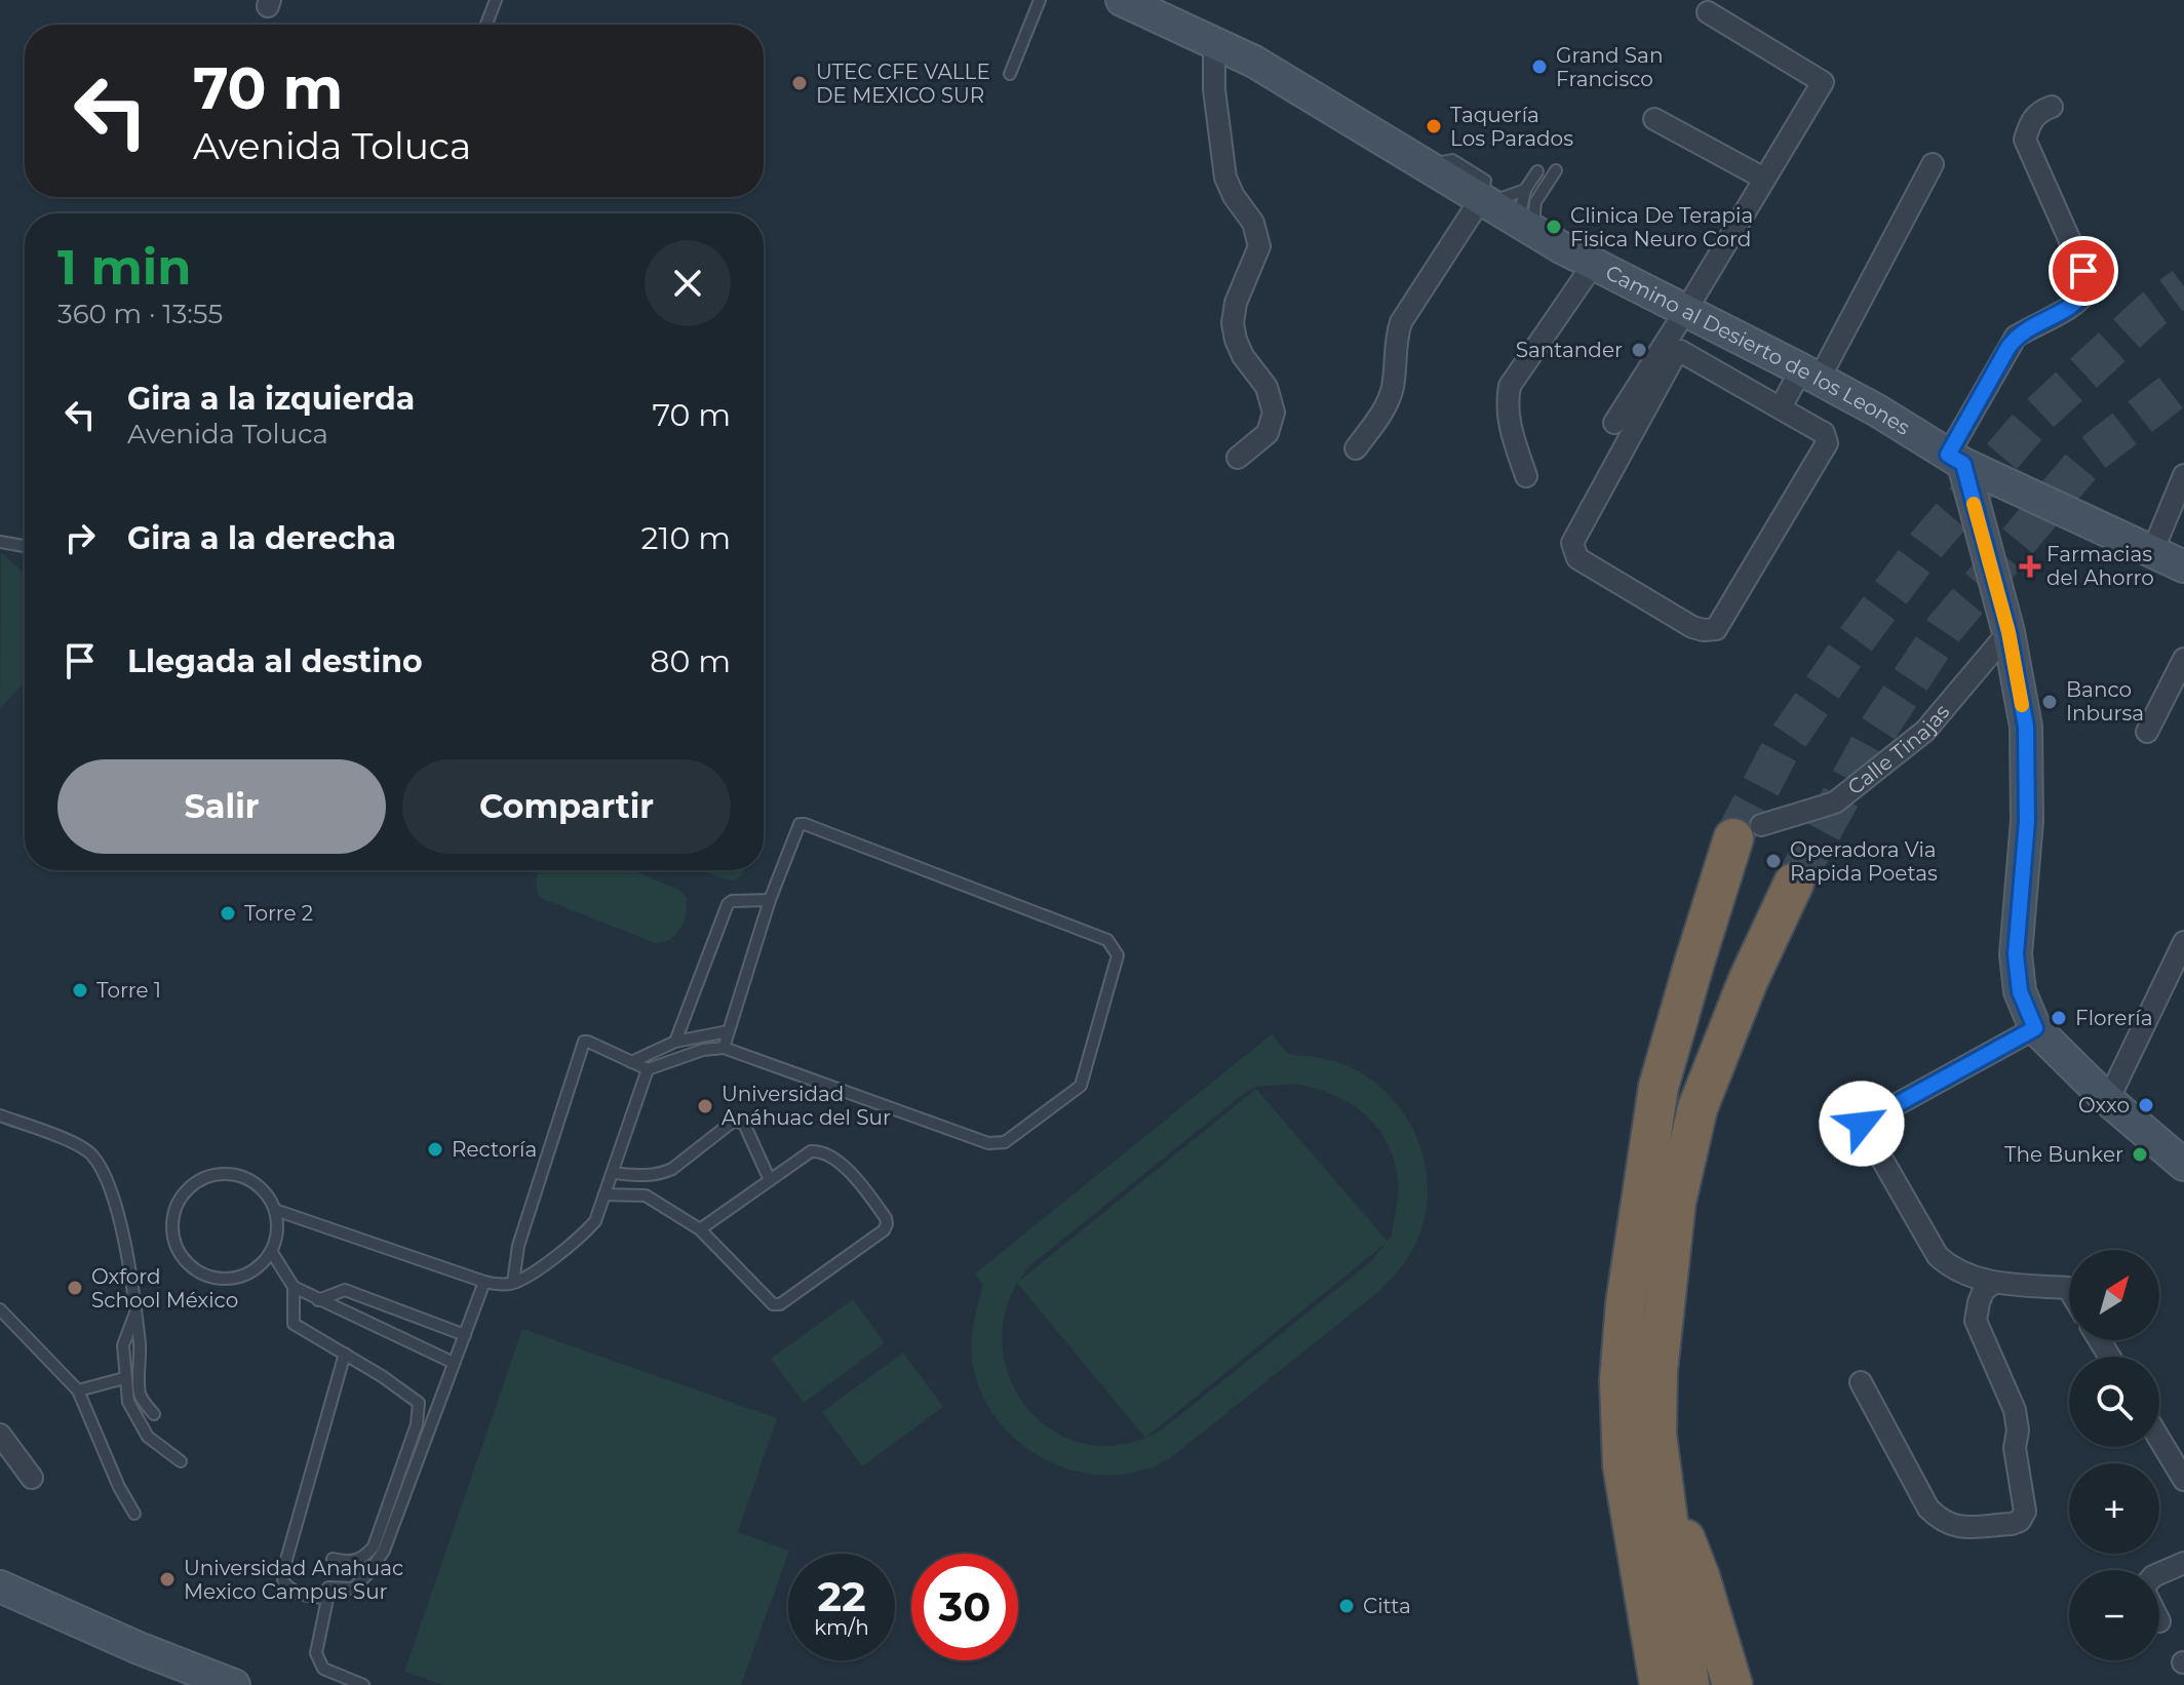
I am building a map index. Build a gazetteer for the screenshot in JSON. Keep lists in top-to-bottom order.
{
  "streets": {
    "main road": ["Camino al Desierto de los Leones"],
    "street": ["Calle Tinajas"]
  },
  "places": {
    "other": [
      "Grand San Francisco",
      "UTEC CFE VALLE DE MEXICO SUR",
      "Taquería Los Parados",
      "Clinica De Terapia Fisica Neuro Cord",
      "Santander",
      "Banco Inbursa",
      "Operadora Via Rapida Poetas",
      "Torre 2",
      "Torre 1",
      "Florería",
      "Oxxo",
      "Universidad Anáhuac del Sur",
      "Rectoría",
      "The Bunker",
      "Oxford School México",
      "Universidad Anahuac Mexico Campus Sur",
      "Citta"
    ],
    "health": ["Farmacias del Ahorro"]
  },
  "north": "top right",
  "page": {
    "turn": ["70 m", "Avenida Toluca"],
    "heading": ["1 min", "360 m · 13:55"],
    "list": [
      {
        "name": "Gira a la izquierda",
        "note": "Avenida Toluca",
        "value": "70 m"
      },
      {
        "name": "Gira a la derecha",
        "value": "210 m"
      },
      {
        "name": "Llegada al destino",
        "value": "80 m"
      }
    ],
    "buttons": ["Salir", "Compartir"],
    "map_buttons": ["+", "−"],
    "speed": "22 km/h",
    "limit": "30"
  }
}
